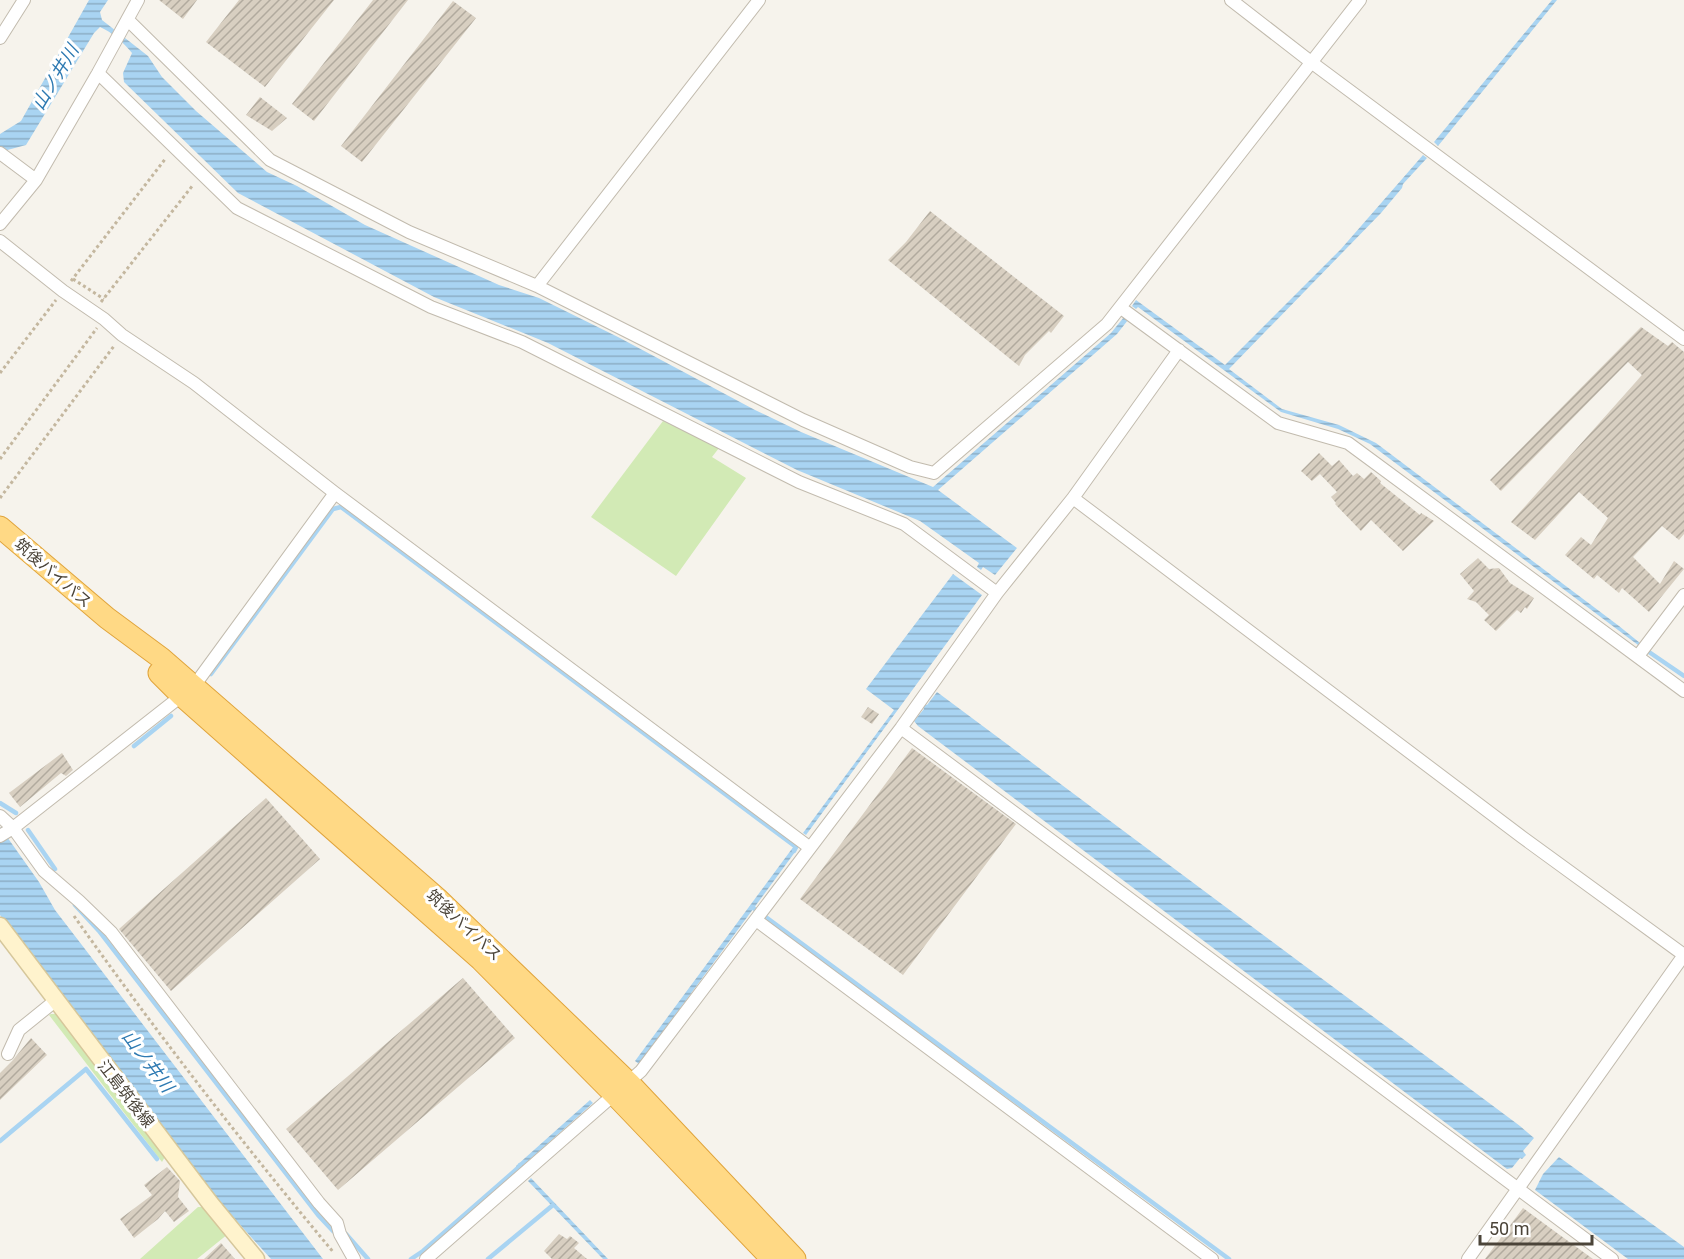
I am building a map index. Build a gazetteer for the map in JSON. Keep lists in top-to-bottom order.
{
  "streets": {
    "highway": ["筑後バイパス"],
    "main road": ["江島筑後線"]
  },
  "water": ["山ノ井川"],
  "scale_bar": "50 m"
}
